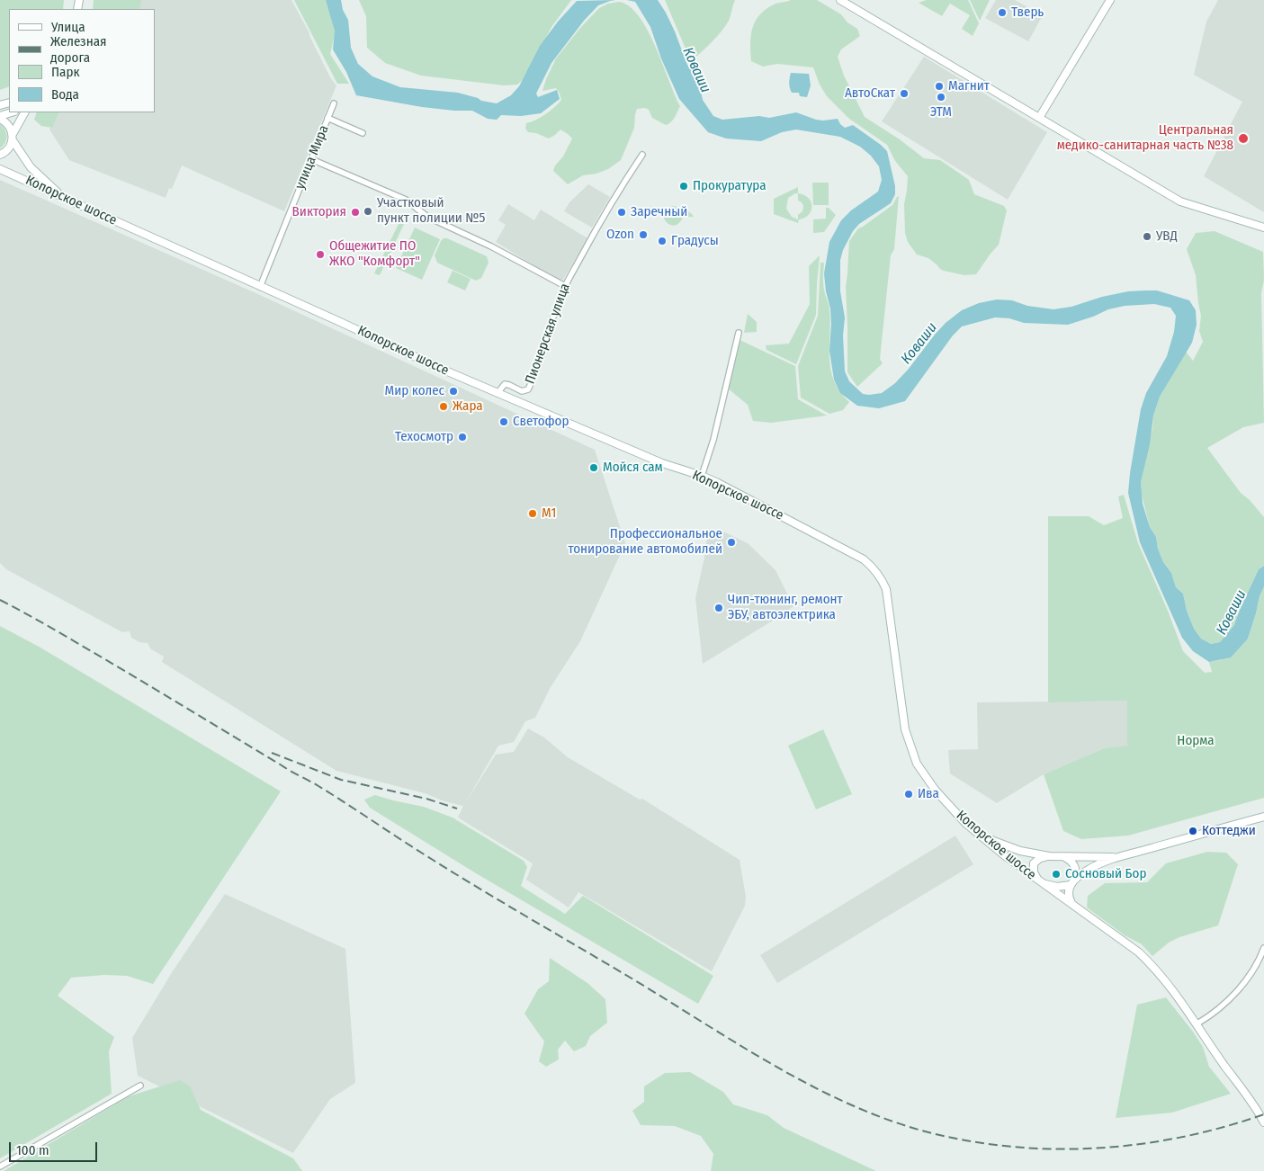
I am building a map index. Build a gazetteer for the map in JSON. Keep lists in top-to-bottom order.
{
  "streets": {
    "main road": ["Копорское шоссе"],
    "street": ["улица Мира", "Пионерская улица"]
  },
  "crossings": [
    ["улица Мира", "Копорское шоссе"],
    ["Копорское шоссе", "Пионерская улица"]
  ],
  "water": ["Коваши"],
  "parks": ["Норма"],
  "places": [
    "Тверь",
    "Магнит",
    "АвтоСкат",
    "ЭТМ",
    "Центральная медико-санитарная часть №38",
    "Прокуратура",
    "Участковый пункт полиции №5",
    "Виктория",
    "Заречный",
    "Ozon",
    "УВД",
    "Градусы",
    "Общежитие ПО ЖКО \"Комфорт\"",
    "Мир колес",
    "Жара",
    "Светофор",
    "Техосмотр",
    "Мойся сам",
    "М1",
    "Профессиональное тонирование автомобилей",
    "Чип-тюнинг, ремонт ЭБУ, автоэлектрика",
    "Ива",
    "Коттеджи",
    "Сосновый Бор"
  ],
  "legend": [
    "Улица",
    "Железная дорога",
    "Парк",
    "Вода"
  ],
  "scale_bar": "100 m"
}
